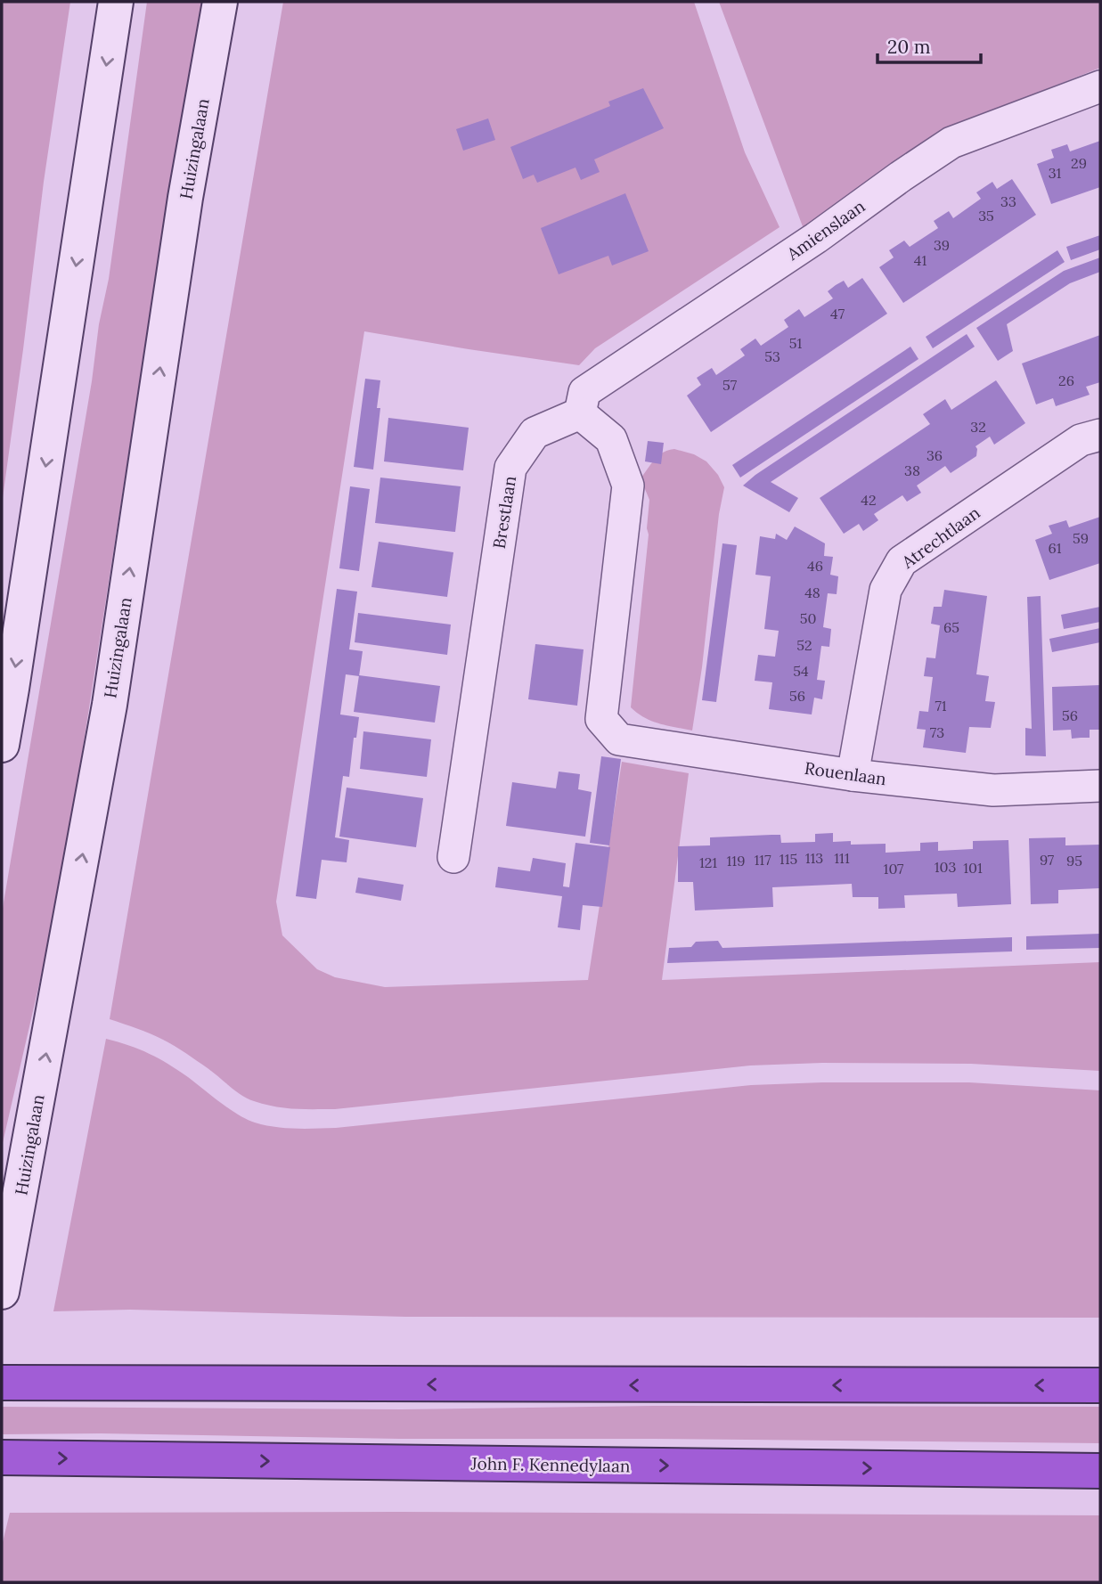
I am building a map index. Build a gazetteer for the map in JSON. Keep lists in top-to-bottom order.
{
  "streets": {
    "highway": ["John F. Kennedylaan"],
    "main road": ["Huizingalaan"],
    "street": [
      "Amienslaan",
      "Brestlaan",
      "Atrechtlaan",
      "Rouenlaan"
    ]
  },
  "crossings": [
    ["Amienslaan", "Brestlaan"],
    ["Amienslaan", "Rouenlaan"],
    ["Brestlaan", "Rouenlaan"],
    ["Atrechtlaan", "Rouenlaan"]
  ],
  "house_numbers": [
    "29",
    "31",
    "33",
    "35",
    "39",
    "41",
    "47",
    "51",
    "53",
    "26",
    "57",
    "32",
    "36",
    "38",
    "42",
    "59",
    "61",
    "46",
    "48",
    "50",
    "65",
    "52",
    "54",
    "56",
    "71",
    "56",
    "73",
    "113",
    "111",
    "115",
    "117",
    "97",
    "119",
    "95",
    "121",
    "103",
    "101",
    "107"
  ],
  "scale_bar": "20 m"
}
